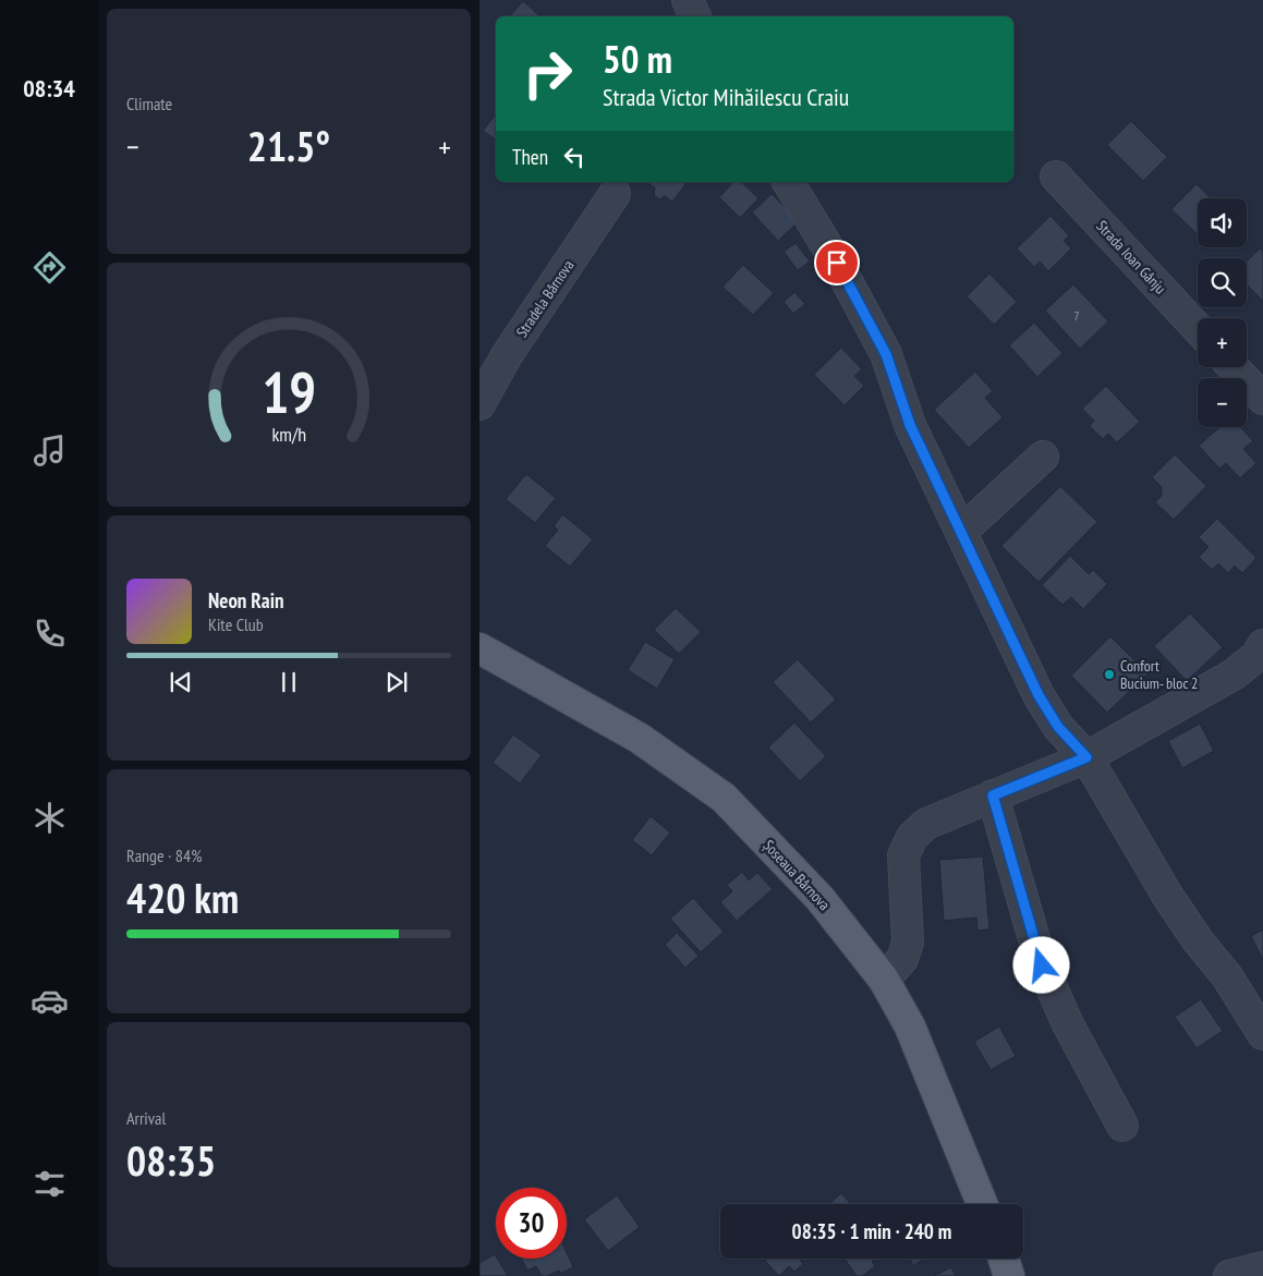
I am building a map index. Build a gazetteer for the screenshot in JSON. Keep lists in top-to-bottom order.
{
  "streets": {
    "main road": ["Șoseaua Bârnova"],
    "street": ["Strada Ioan Gânju", "Stradela Bârnova"]
  },
  "places": ["Confort Bucium- bloc 2"],
  "house_numbers": ["7"],
  "page": {
    "tabs": "08:34",
    "tile": [
      "Climate",
      ["Range · 84%", "420 km"],
      ["Arrival", "08:35"]
    ],
    "turn": ["50 m", "Strada Victor Mihăilescu Craiu"],
    "heat": ["−", "21.5°", "+"],
    "then": "Then",
    "map_buttons": ["+", "−"],
    "song": ["Neon Rain", "Kite Club"],
    "limit": "30",
    "trip": "08:35 · 1 min · 240 m",
    "gauge": ["19", "km/h"]
  }
}
